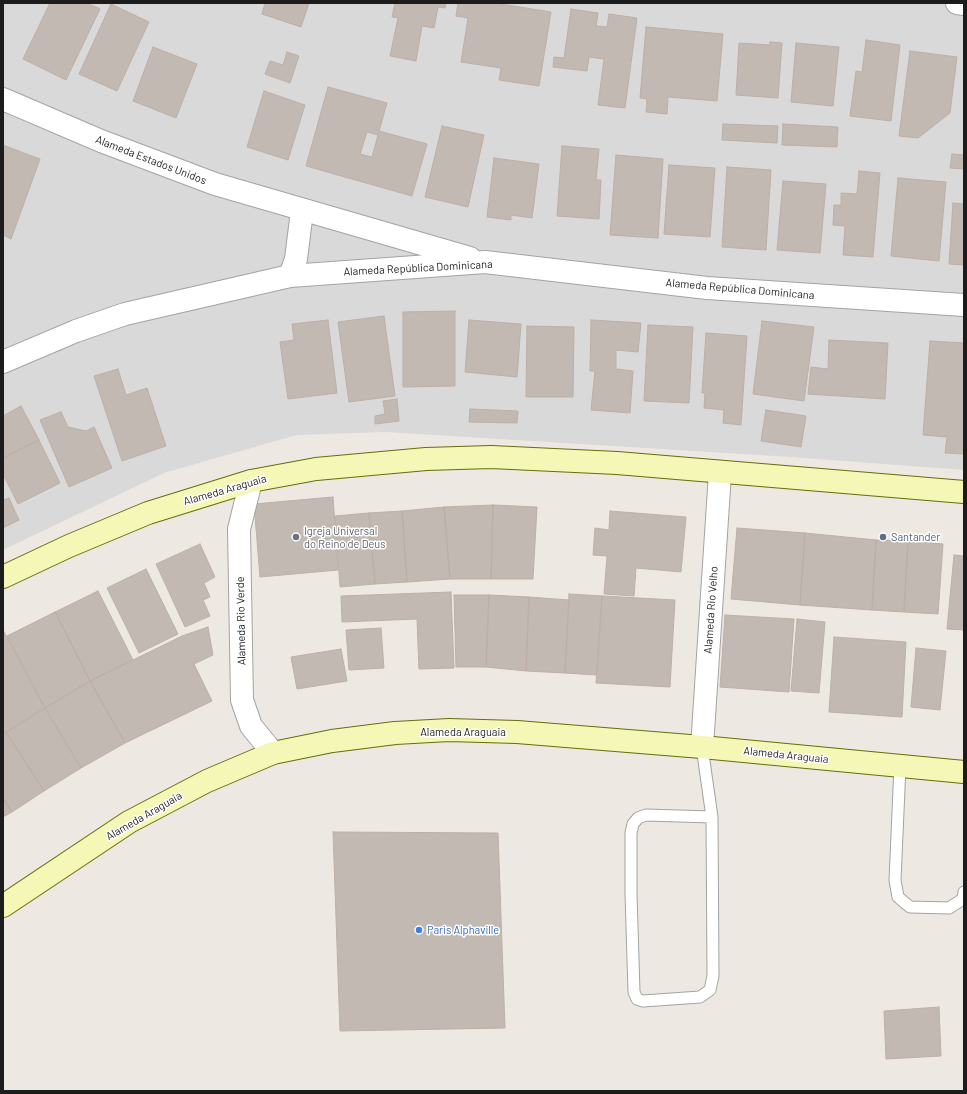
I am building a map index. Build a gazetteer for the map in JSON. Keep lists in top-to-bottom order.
{
  "streets": {
    "main road": ["Alameda Araguaia"],
    "street": [
      "Alameda Estados Unidos",
      "Alameda República Dominicana",
      "Alameda Rio Velho",
      "Alameda Rio Verde"
    ]
  },
  "crossings": [
    ["Alameda Estados Unidos", "Alameda República Dominicana"],
    ["Alameda Araguaia", "Alameda Rio Velho"],
    ["Alameda Araguaia", "Alameda Rio Verde"]
  ],
  "places": ["Igreja Universal do Reino de Deus", "Santander", "Paris Alphaville"]
}
